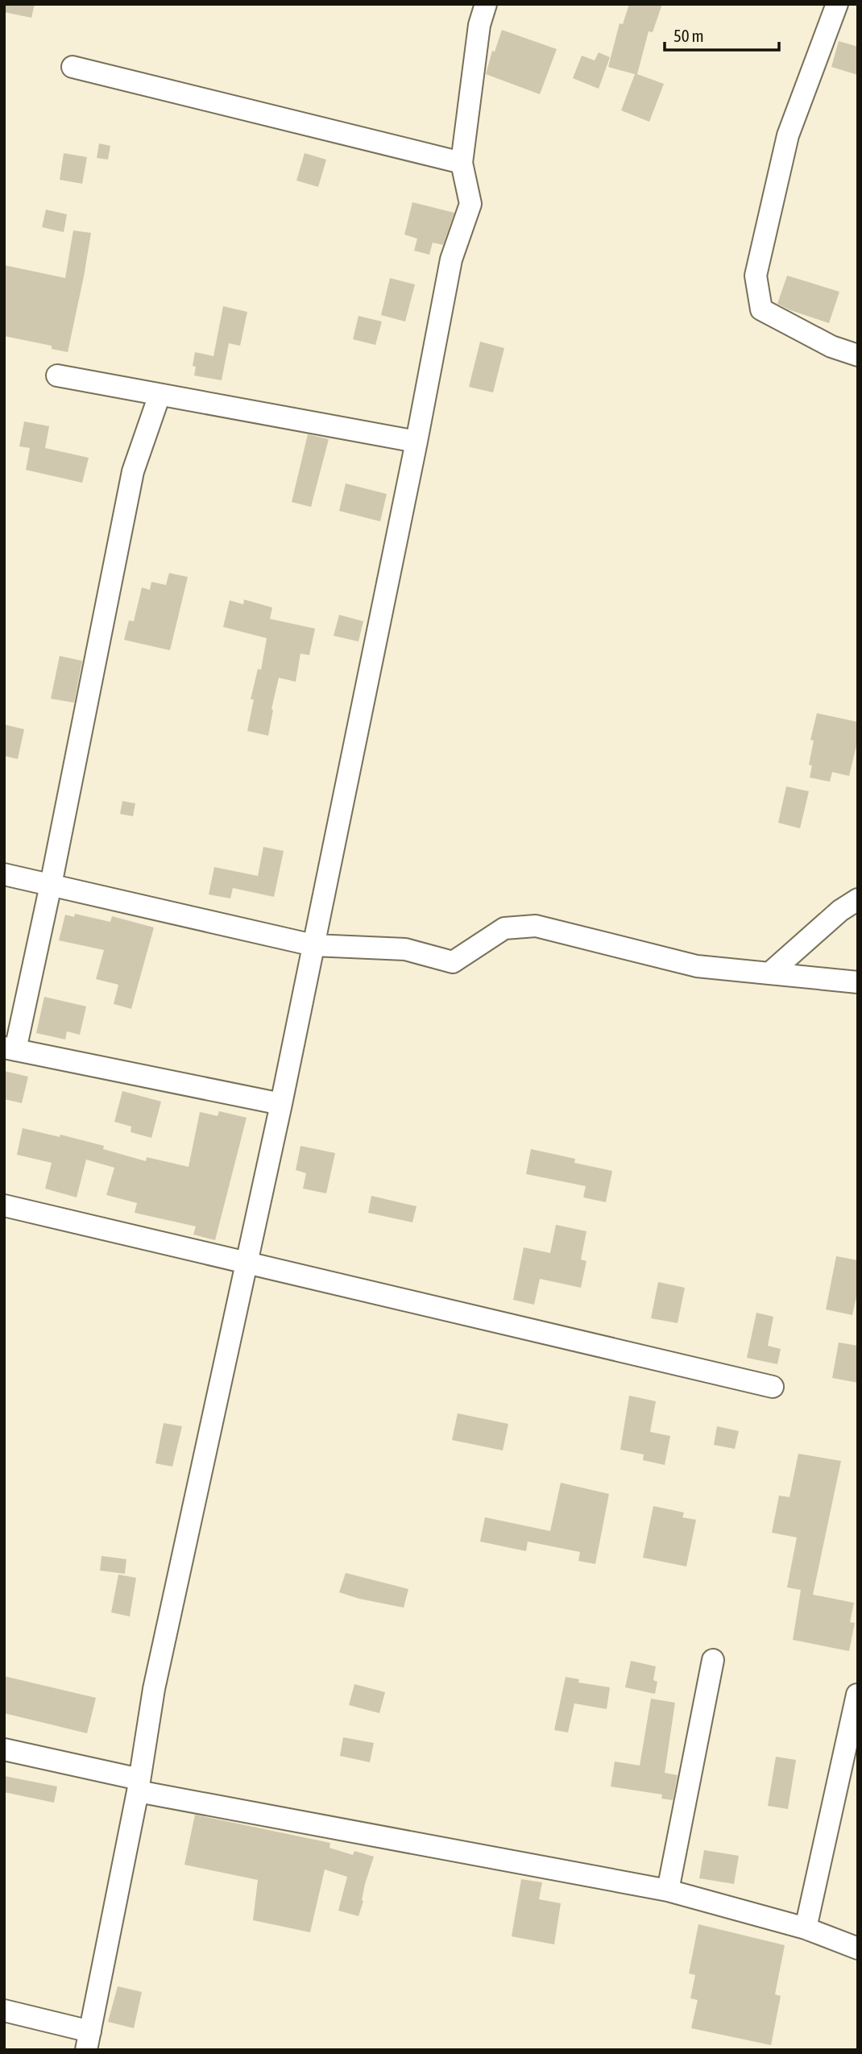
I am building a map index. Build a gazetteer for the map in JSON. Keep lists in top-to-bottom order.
{
  "scale_bar": "50 m"
}
